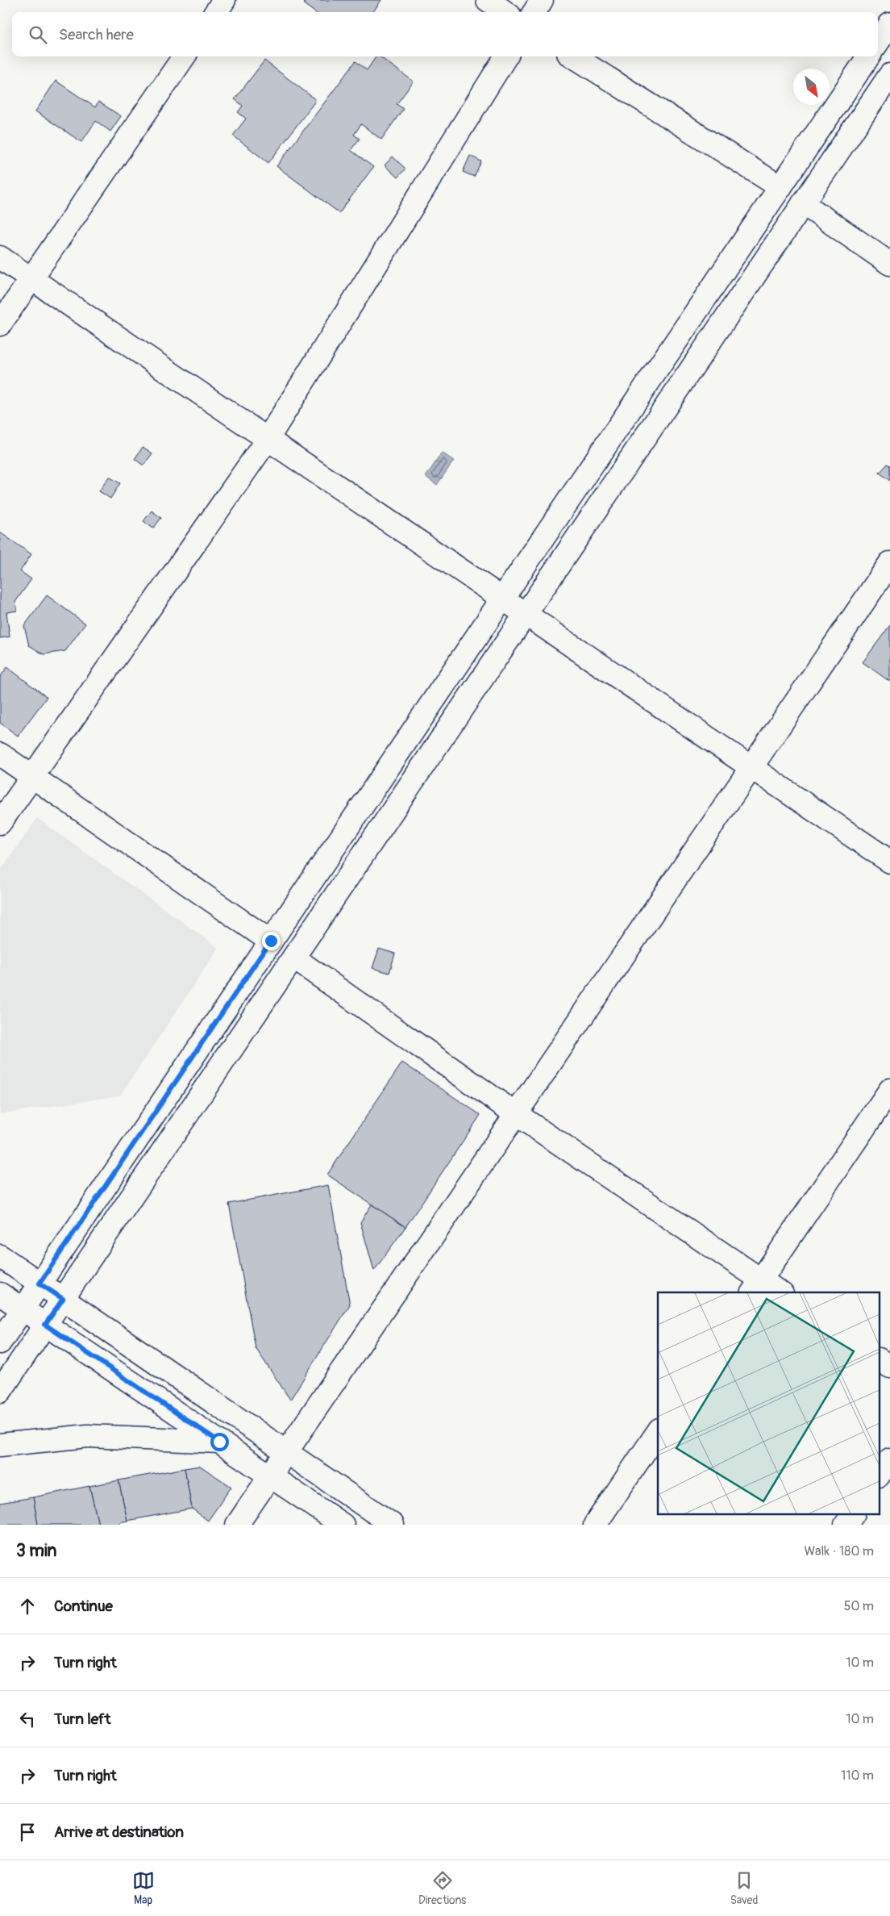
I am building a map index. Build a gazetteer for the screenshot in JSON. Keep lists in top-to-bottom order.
{
  "north": "bottom right",
  "page": {
    "search": "Search here",
    "heading": ["3 min", "Walk · 180 m"],
    "list": [
      ["Continue", "50 m"],
      ["Turn right", "10 m"],
      ["Turn left", "10 m"],
      ["Turn right", "110 m"],
      "Arrive at destination"
    ],
    "nav": ["Map", "Directions", "Saved"]
  }
}
